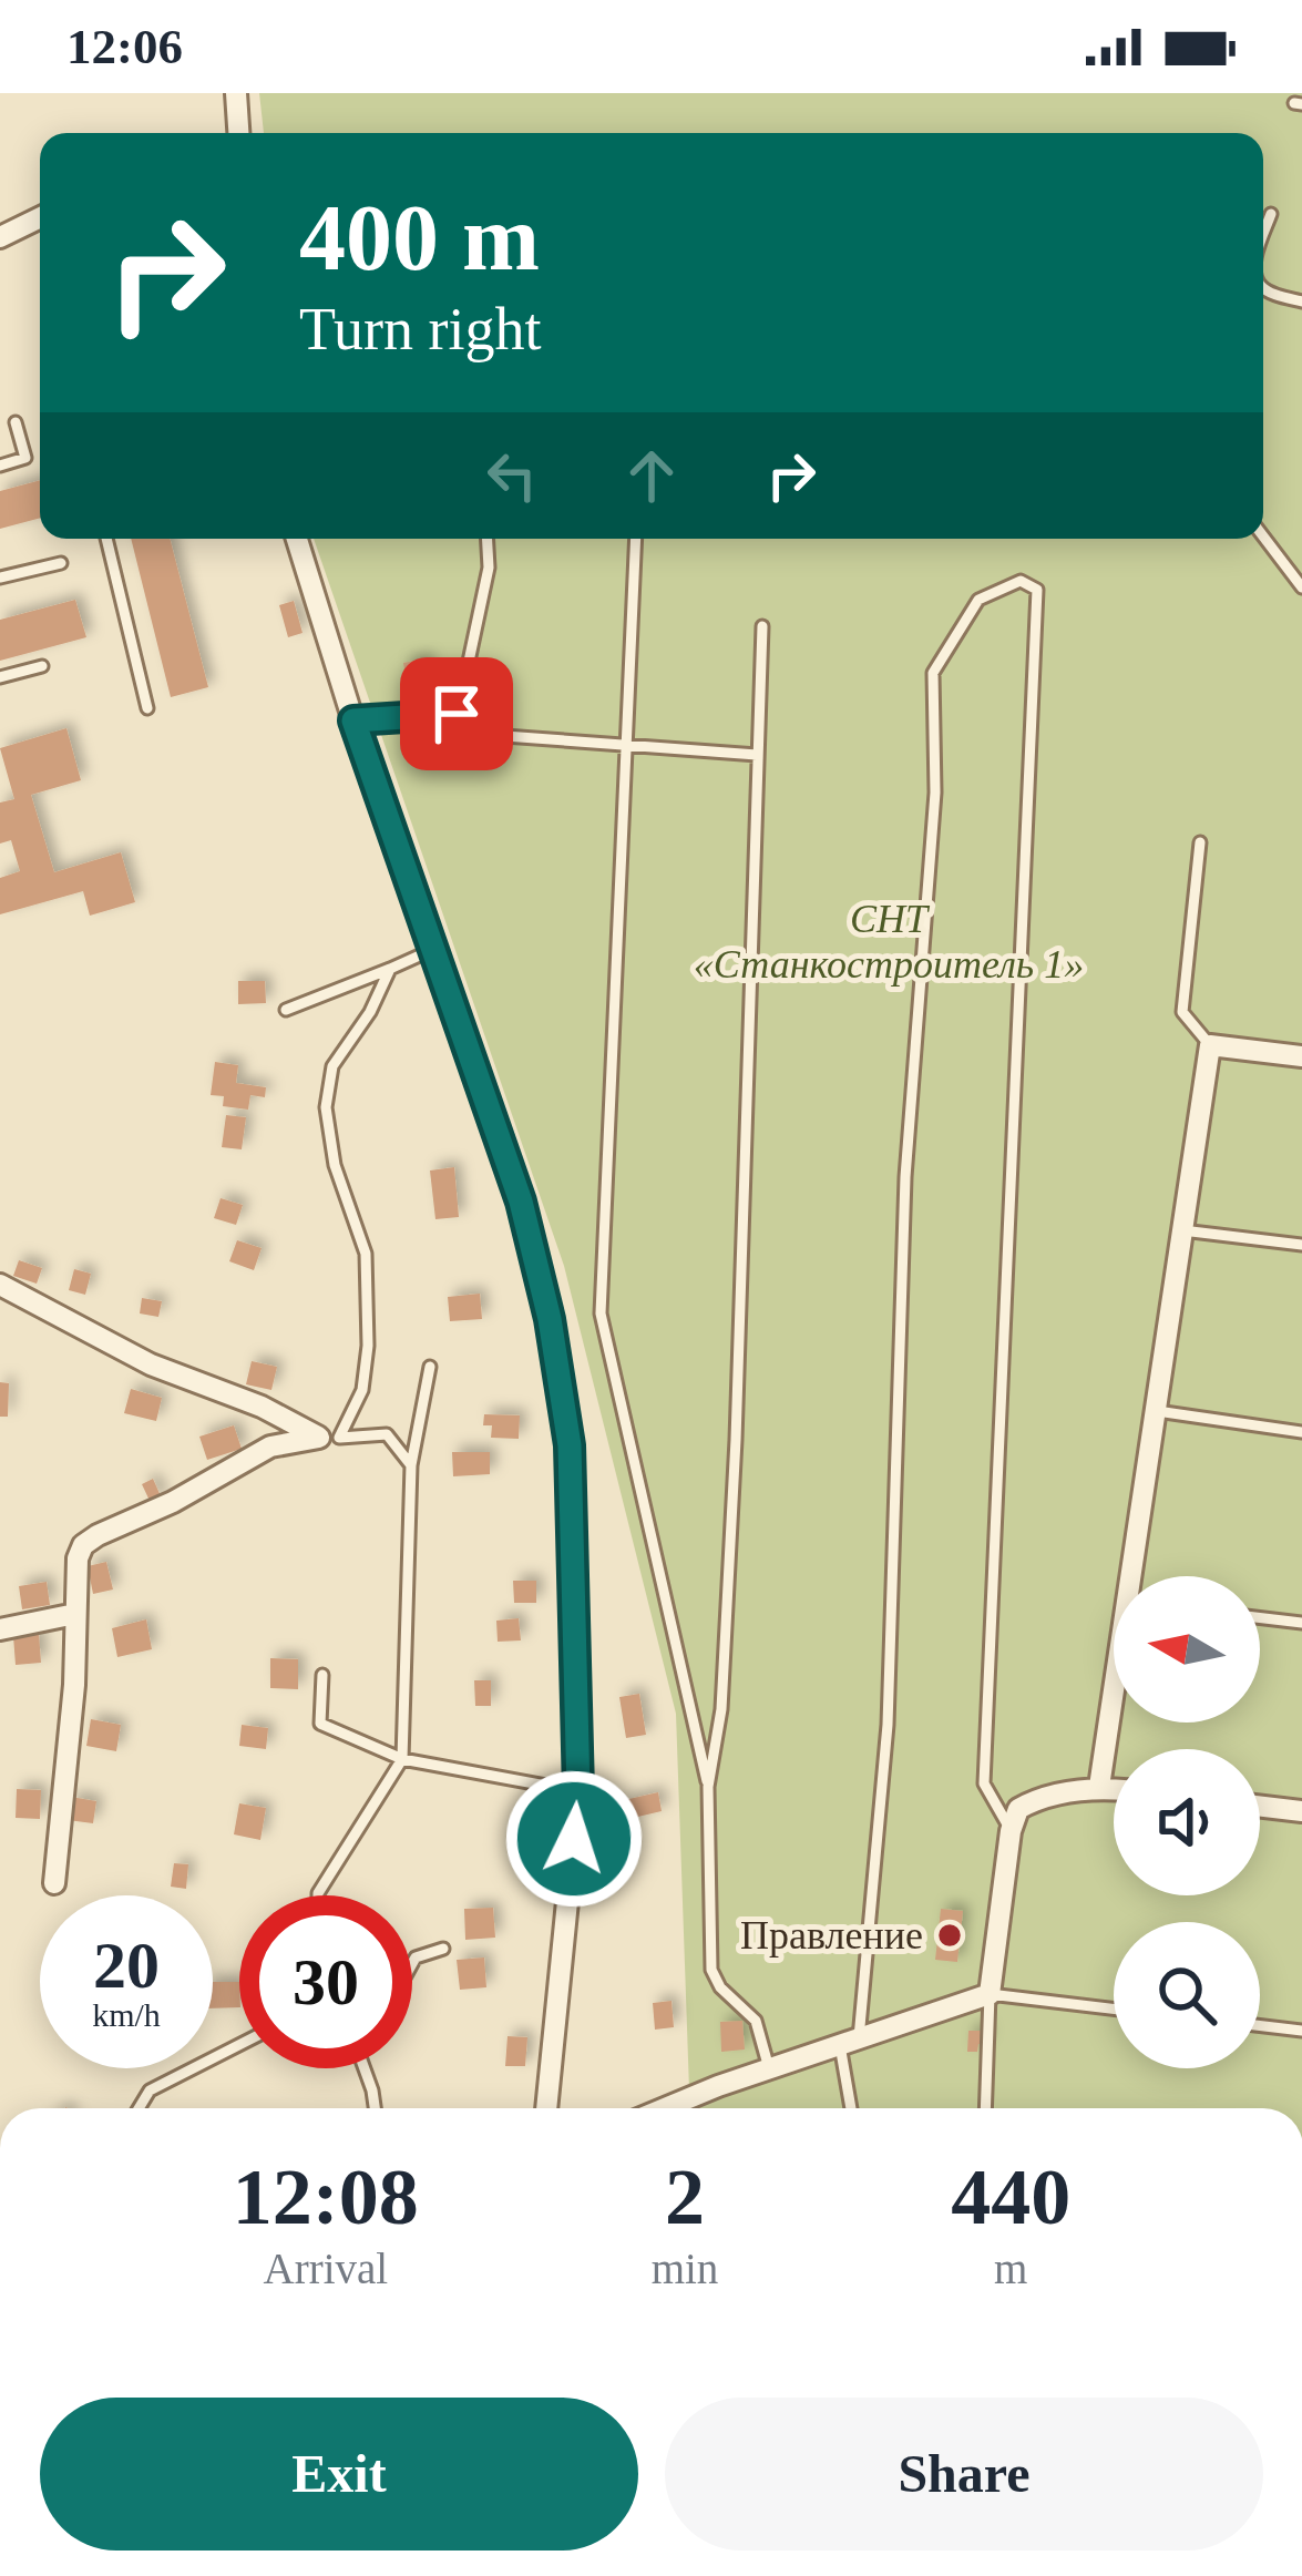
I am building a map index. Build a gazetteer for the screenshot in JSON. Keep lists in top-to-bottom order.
{
  "parks": ["СНТ «Станкостроитель 1»"],
  "places": ["Правление"],
  "north": "left",
  "page": {
    "status": "12:06",
    "turn": ["400 m", "Turn right"],
    "speed": "20 km/h",
    "limit": "30",
    "eta": [
      "12:08",
      "Arrival",
      "2",
      "min",
      "440",
      "m"
    ],
    "buttons": ["Exit", "Share"]
  }
}
